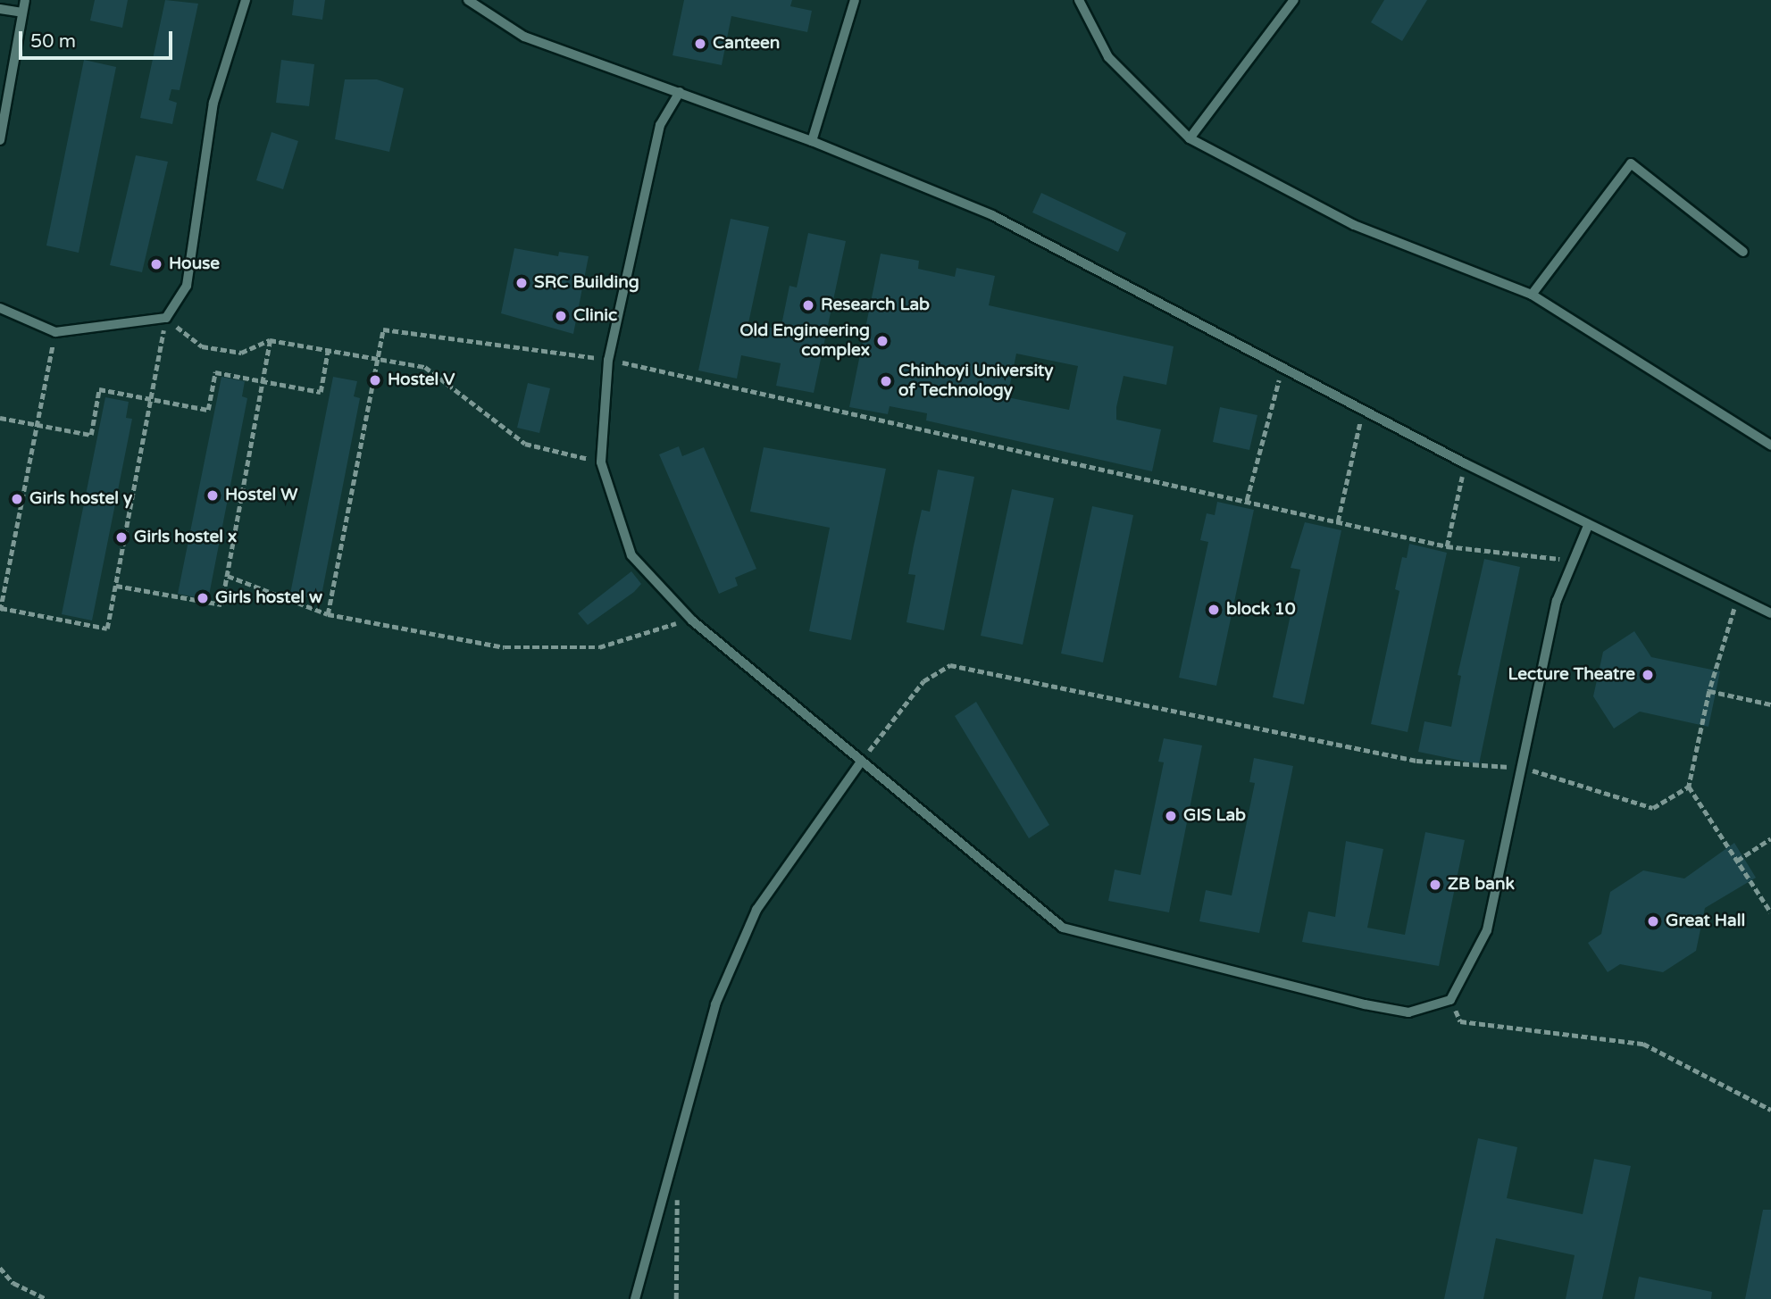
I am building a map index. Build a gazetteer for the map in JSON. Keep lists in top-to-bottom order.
{
  "places": [
    "Canteen",
    "House",
    "SRC Building",
    "Research Lab",
    "Clinic",
    "Old Engineering complex",
    "Hostel V",
    "Chinhoyi University of Technology",
    "Hostel W",
    "Girls hostel y",
    "Girls hostel x",
    "Girls hostel w",
    "block 10",
    "Lecture Theatre",
    "GIS Lab",
    "ZB bank",
    "Great Hall"
  ],
  "scale_bar": "50 m"
}
